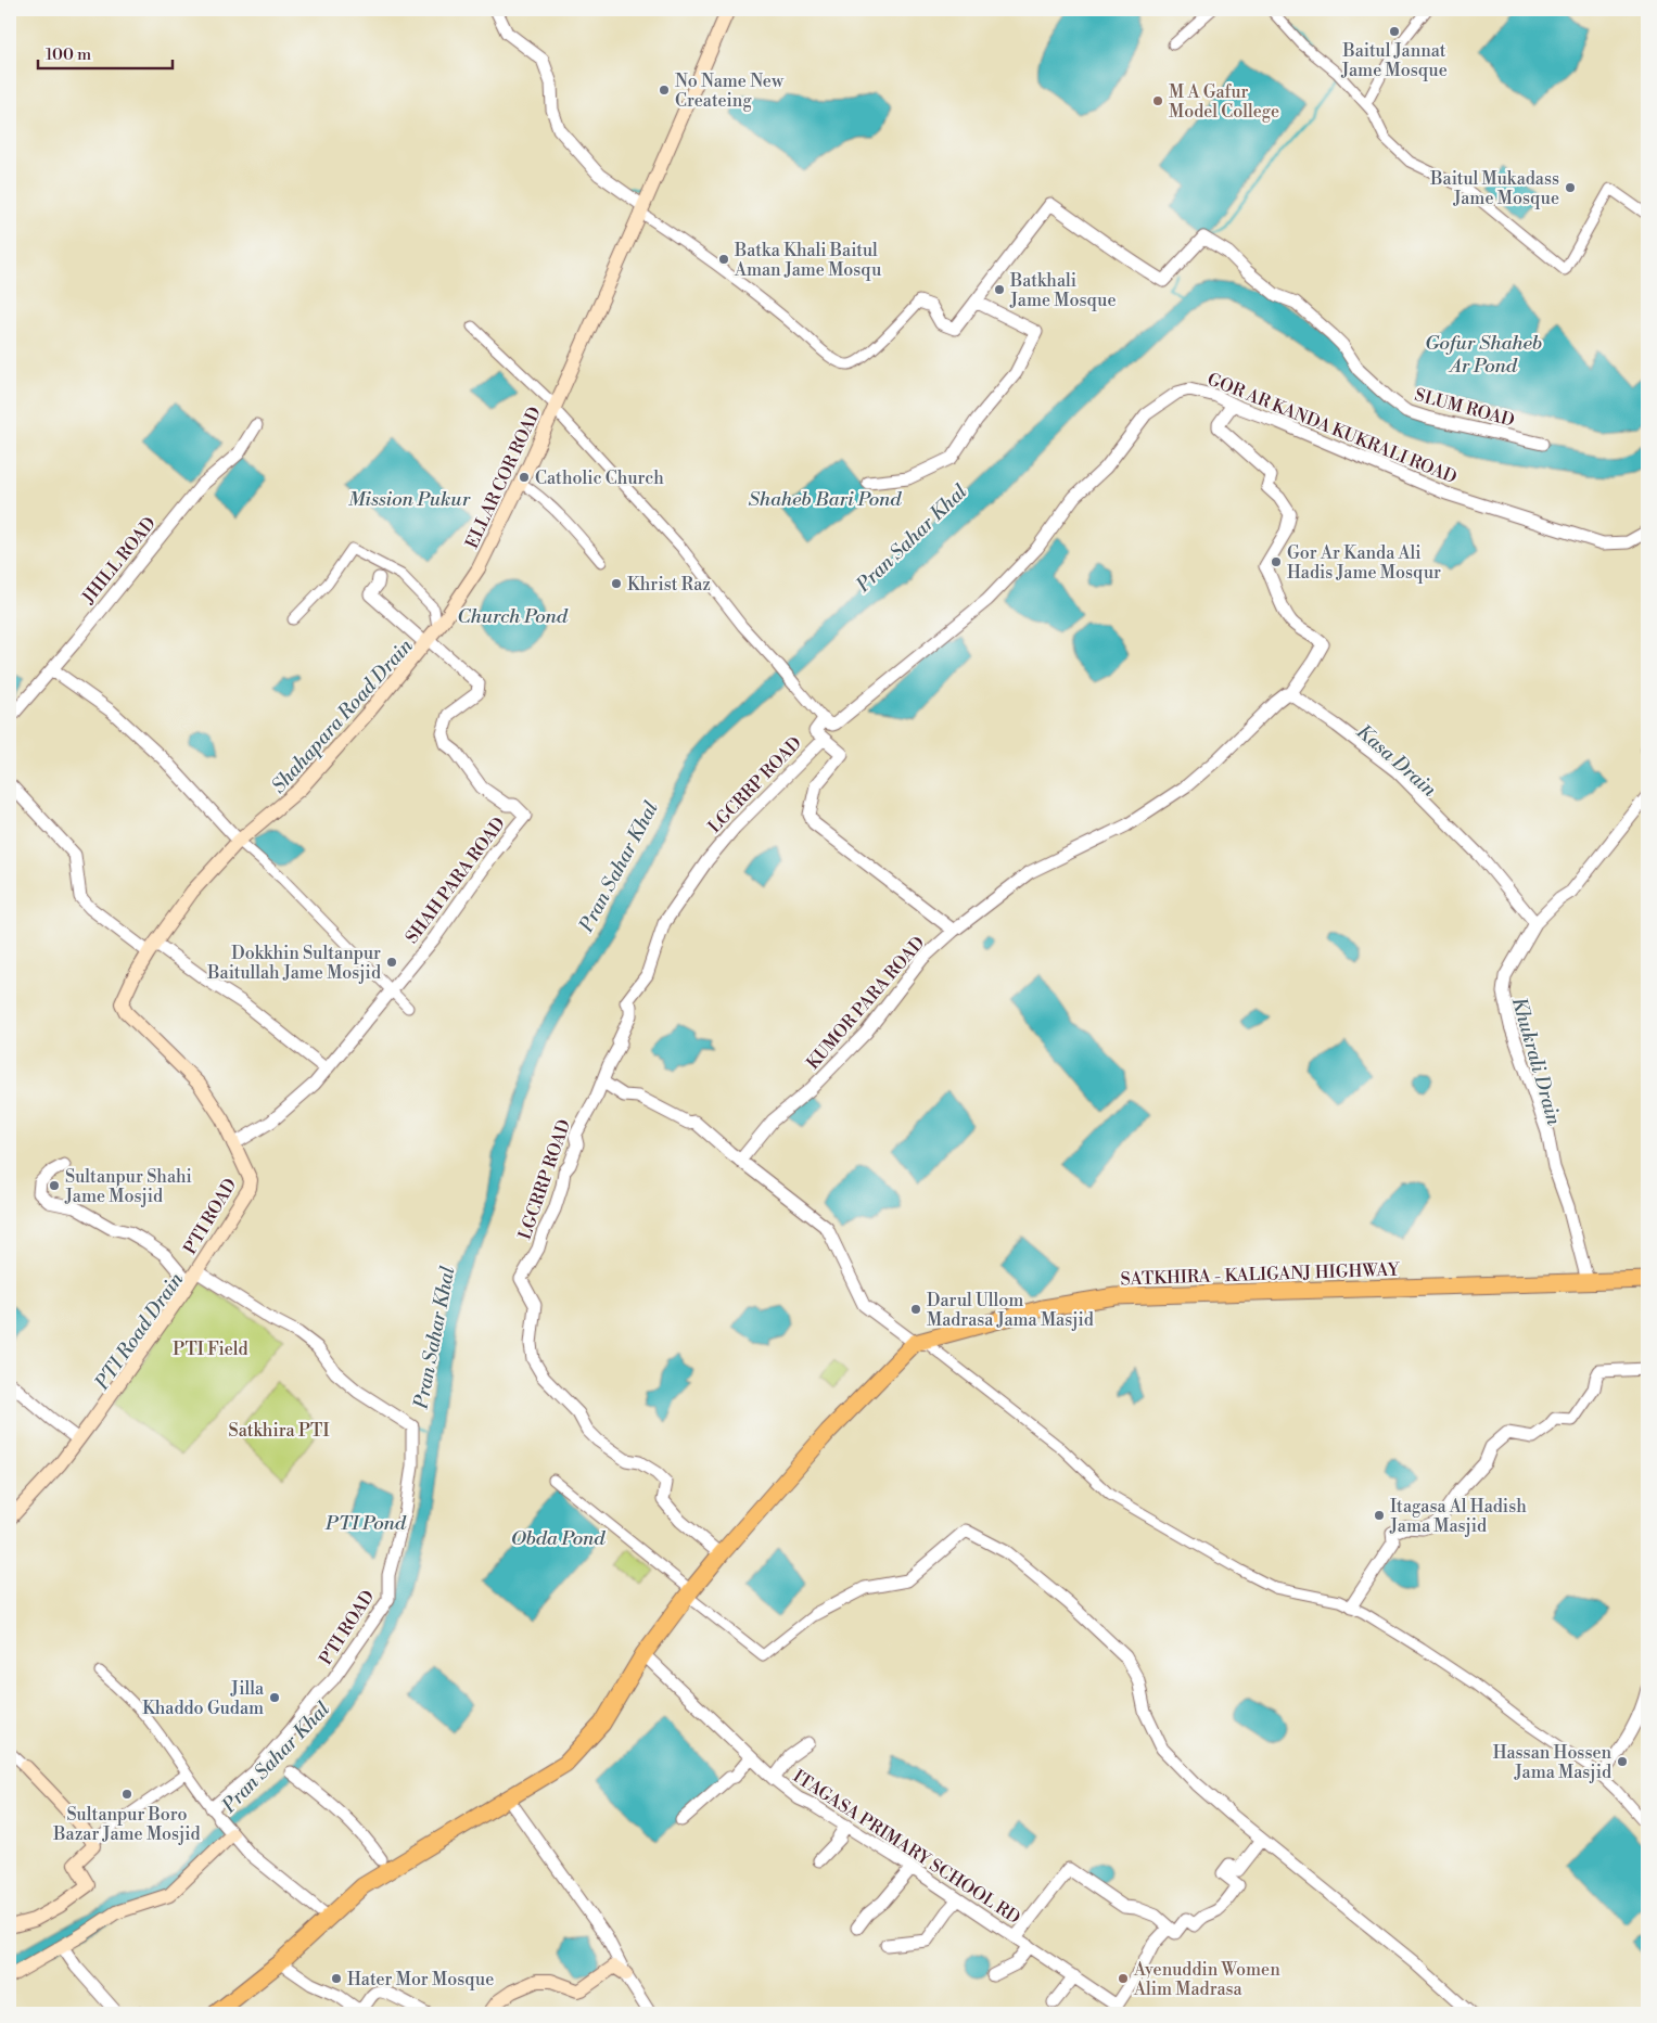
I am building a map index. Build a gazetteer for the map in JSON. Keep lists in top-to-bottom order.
{
  "streets": {
    "highway": ["SATKHIRA - KALIGANJ HIGHWAY"],
    "main road": ["ELLAR COR ROAD", "PTI ROAD"],
    "street": [
      "SLUM ROAD",
      "GOR AR KANDA KUKRALI ROAD",
      "JHILL ROAD",
      "LGCRRP ROAD",
      "SHAH PARA ROAD",
      "KUMOR PARA ROAD",
      "ITAGASA PRIMARY SCHOOL RD"
    ]
  },
  "crossings": [
    ["ELLAR COR ROAD", "SHAH PARA ROAD"],
    ["ELLAR COR ROAD", "PTI ROAD"],
    ["SHAH PARA ROAD", "PTI ROAD"]
  ],
  "water": [
    "Gofur Shaheb Ar Pond",
    "Mission Pukur",
    "Shaheb Bari Pond",
    "Pran Sahar Khal",
    "Church Pond",
    "Shahapara Road Drain",
    "Kasa Drain",
    "Khukrali Drain",
    "PTI Road Drain",
    "PTI Pond",
    "Obda Pond"
  ],
  "parks": ["PTI Field", "Satkhira PTI"],
  "places": [
    "Baitul Jannat Jame Mosque",
    "No Name New Createing",
    "M A Gafur Model College",
    "Baitul Mukadass Jame Mosque",
    "Batka Khali Baitul Aman Jame Mosqu",
    "Batkhali Jame Mosque",
    "Catholic Church",
    "Gor Ar Kanda Ali Hadis Jame Mosqur",
    "Khrist Raz",
    "Dokkhin Sultanpur Baitullah Jame Mosjid",
    "Sultanpur Shahi Jame Mosjid",
    "Darul Ullom Madrasa Jama Masjid",
    "Itagasa Al Hadish Jama Masjid",
    "Jilla Khaddo Gudam",
    "Hassan Hossen Jama Masjid",
    "Sultanpur Boro Bazar Jame Mosjid",
    "Hater Mor Mosque",
    "Ayenuddin Women Alim Madrasa"
  ],
  "scale_bar": "100 m"
}
